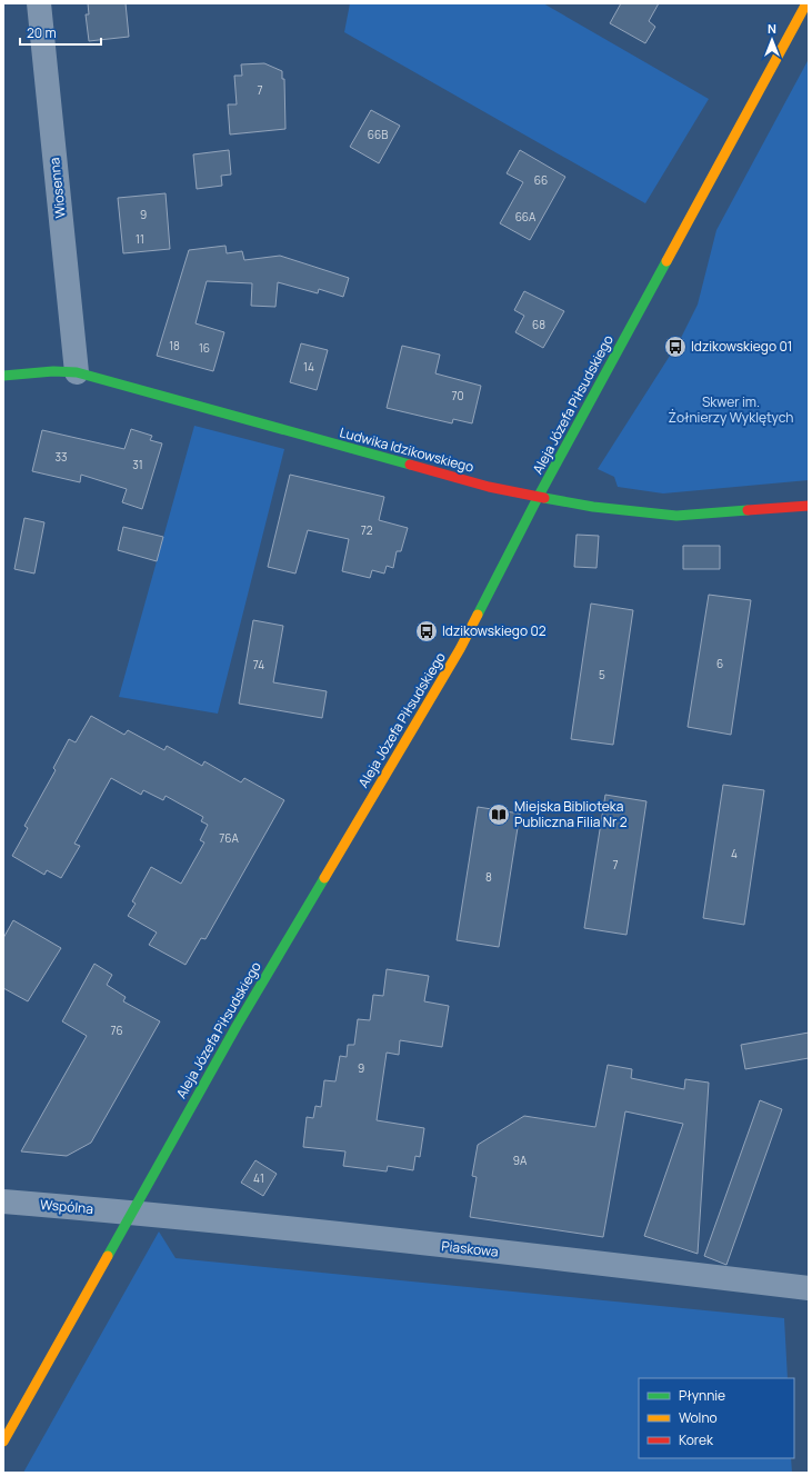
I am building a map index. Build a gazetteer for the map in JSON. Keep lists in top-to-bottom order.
{
  "streets": {
    "main road": ["Aleja Józefa Piłsudskiego", "Ludwika Idzikowskiego"],
    "street": ["Wiosenna", "Wspólna", "Piaskowa"]
  },
  "crossings": [
    ["Wiosenna", "Ludwika Idzikowskiego"],
    ["Aleja Józefa Piłsudskiego", "Ludwika Idzikowskiego"],
    ["Aleja Józefa Piłsudskiego", "Wspólna"],
    ["Aleja Józefa Piłsudskiego", "Piaskowa"],
    ["Wspólna", "Piaskowa"]
  ],
  "parks": ["Skwer im. Żołnierzy Wyklętych"],
  "places": {
    "bus stop": ["Idzikowskiego 01", "Idzikowskiego 02"],
    "library": ["Miejska Biblioteka Publiczna Filia Nr 2"]
  },
  "house_numbers": [
    "7",
    "66B",
    "66",
    "9",
    "66A",
    "11",
    "68",
    "18",
    "16",
    "14",
    "70",
    "33",
    "31",
    "72",
    "6",
    "74",
    "5",
    "76A",
    "4",
    "7",
    "8",
    "76",
    "9",
    "9A",
    "41"
  ],
  "legend": ["Płynnie", "Wolno", "Korek"],
  "scale_bar": "20 m",
  "north": "top"
}
